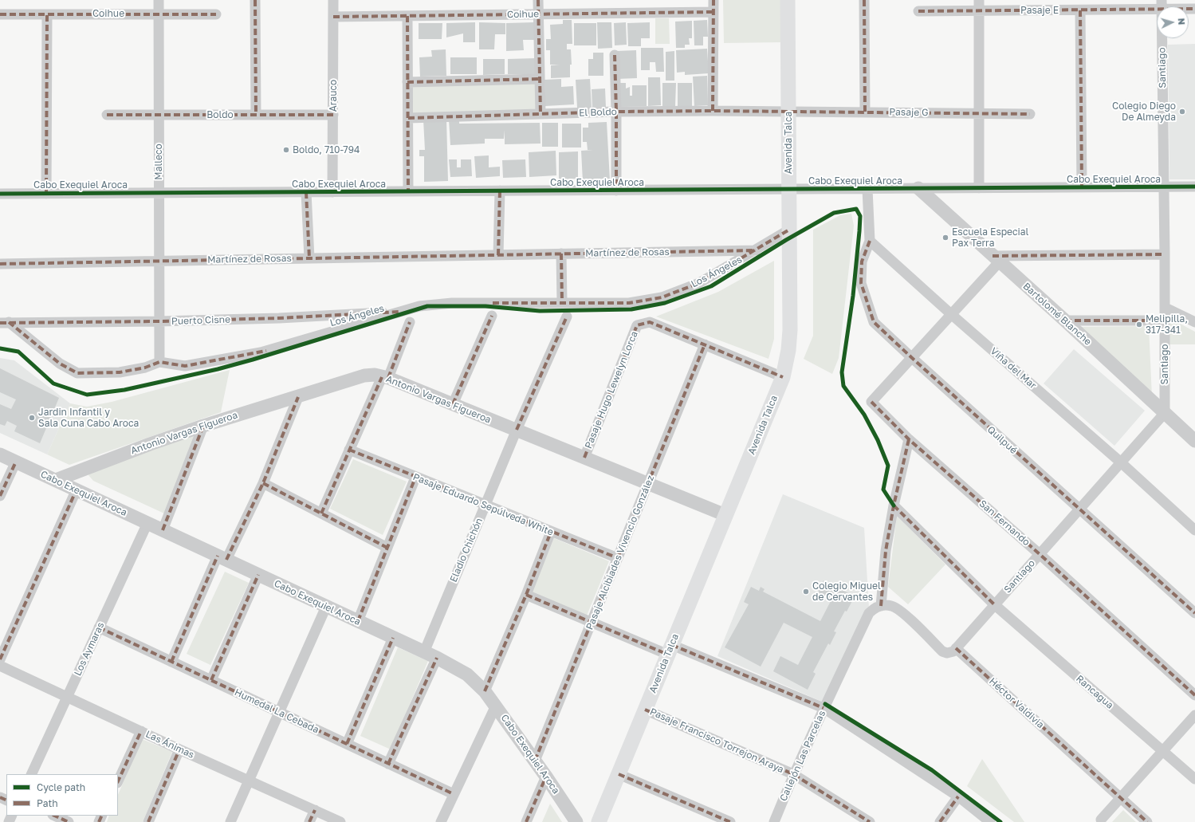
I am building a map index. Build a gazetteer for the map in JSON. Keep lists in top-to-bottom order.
{
  "streets": {
    "main road": ["Avenida Talca"],
    "street": [
      "Pasaje E",
      "Coihue",
      "Santiago",
      "Arauco",
      "El Boldo",
      "Pasaje G",
      "Boldo",
      "Malleco",
      "Cabo Exequiel Aroca",
      "Martínez de Rosas",
      "Los Ángeles",
      "Bartolomé Blanche",
      "Puerto Cisne",
      "Viña del Mar",
      "Pasaje Hugo Lewelyn Lorca",
      "Antonio Vargas Figueroa",
      "Quilpué",
      "Pasaje Eduardo Sepúlveda White",
      "San Fernando",
      "Eladio Chichón",
      "Pasaje Alcibiades Vivencio González",
      "Los Aymaras",
      "Rancagua",
      "Héctor Valdivia",
      "Humedal La Cebada",
      "Pasaje Francisco Torrejon Araya",
      "Las Ánimas",
      "Callejón Las Parcelas"
    ]
  },
  "crossings": [
    ["Pasaje E", "Santiago"],
    ["Coihue", "Arauco"],
    ["Coihue", "Malleco"],
    ["Santiago", "Cabo Exequiel Aroca"],
    ["Santiago", "Bartolomé Blanche"],
    ["Santiago", "Viña del Mar"],
    ["Santiago", "Quilpué"],
    ["Santiago", "San Fernando"],
    ["Santiago", "Rancagua"],
    ["Santiago", "Héctor Valdivia"],
    ["Arauco", "Boldo"],
    ["Arauco", "Cabo Exequiel Aroca"],
    ["El Boldo", "Pasaje G"],
    ["El Boldo", "Avenida Talca"],
    ["Pasaje G", "Avenida Talca"],
    ["Boldo", "Malleco"],
    ["Avenida Talca", "Cabo Exequiel Aroca"],
    ["Avenida Talca", "Los Ángeles"],
    ["Avenida Talca", "Pasaje Hugo Lewelyn Lorca"],
    ["Avenida Talca", "Antonio Vargas Figueroa"],
    ["Avenida Talca", "Pasaje Francisco Torrejon Araya"],
    ["Malleco", "Cabo Exequiel Aroca"],
    ["Malleco", "Martínez de Rosas"],
    ["Malleco", "Los Ángeles"],
    ["Malleco", "Puerto Cisne"],
    ["Cabo Exequiel Aroca", "Bartolomé Blanche"],
    ["Cabo Exequiel Aroca", "Antonio Vargas Figueroa"],
    ["Cabo Exequiel Aroca", "Eladio Chichón"],
    ["Cabo Exequiel Aroca", "Pasaje Alcibiades Vivencio González"],
    ["Cabo Exequiel Aroca", "Los Aymaras"],
    ["Martínez de Rosas", "Los Ángeles"],
    ["Los Ángeles", "Puerto Cisne"],
    ["Viña del Mar", "Quilpué"],
    ["Pasaje Hugo Lewelyn Lorca", "Antonio Vargas Figueroa"],
    ["Pasaje Hugo Lewelyn Lorca", "Pasaje Alcibiades Vivencio González"],
    ["Antonio Vargas Figueroa", "Eladio Chichón"],
    ["Antonio Vargas Figueroa", "Pasaje Alcibiades Vivencio González"],
    ["Quilpué", "San Fernando"],
    ["Pasaje Eduardo Sepúlveda White", "Eladio Chichón"],
    ["Pasaje Eduardo Sepúlveda White", "Pasaje Alcibiades Vivencio González"],
    ["Los Aymaras", "Humedal La Cebada"],
    ["Los Aymaras", "Las Ánimas"],
    ["Pasaje Francisco Torrejon Araya", "Callejón Las Parcelas"]
  ],
  "places": [
    "Colegio Diego De Almeyda",
    "Boldo, 710-794",
    "Escuela Especial Pax Terra",
    "Melipilla, 317-341",
    "Jardin Infantil y Sala Cuna Cabo Aroca",
    "Colegio Miguel de Cervantes"
  ],
  "legend": ["Cycle path", "Path"],
  "north": "right"
}
